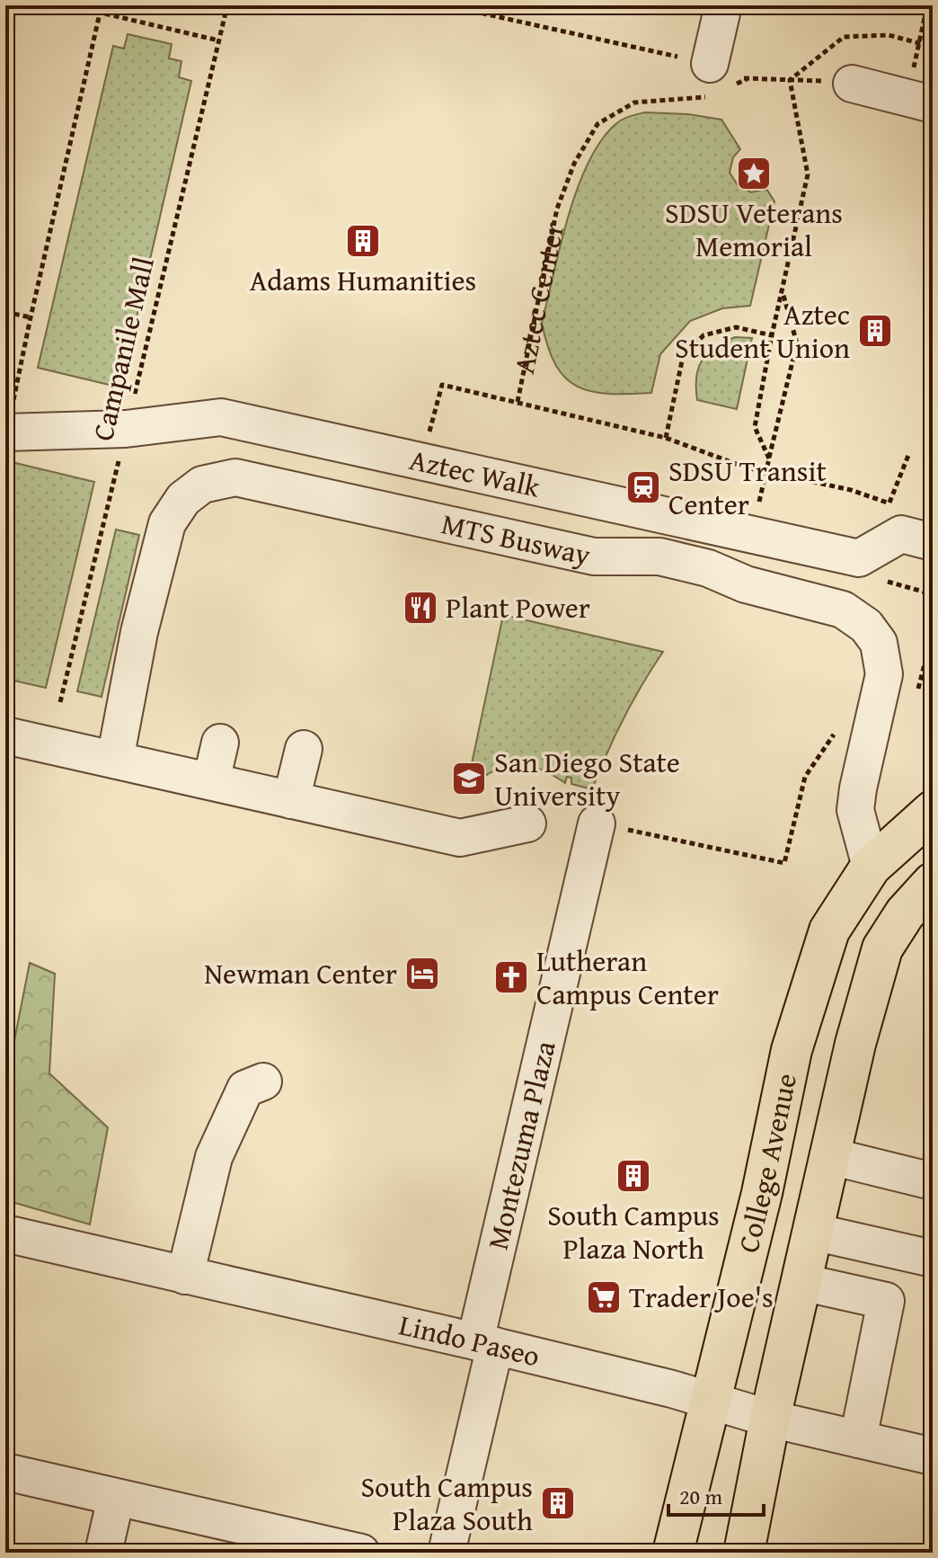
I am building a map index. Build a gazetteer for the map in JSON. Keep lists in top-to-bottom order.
{
  "streets": {
    "main road": ["College Avenue"],
    "street": [
      "Aztec Walk",
      "MTS Busway",
      "Montezuma Plaza",
      "Lindo Paseo"
    ],
    "path": ["Aztec Center", "Campanile Mall"]
  },
  "crossings": [
    ["Campanile Mall", "Aztec Walk"],
    ["MTS Busway", "College Avenue"],
    ["Montezuma Plaza", "Lindo Paseo"],
    ["College Avenue", "Lindo Paseo"]
  ],
  "places": {
    "place": ["SDSU Veterans Memorial"],
    "building": [
      "Adams Humanities",
      "Aztec Student Union",
      "South Campus Plaza North",
      "South Campus Plaza South"
    ],
    "station": ["SDSU Transit Center"],
    "restaurant": ["Plant Power"],
    "school or university": ["San Diego State University"],
    "hotel": ["Newman Center"],
    "church": ["Lutheran Campus Center"],
    "supermarket": ["Trader Joe's"]
  },
  "scale_bar": "20 m"
}
